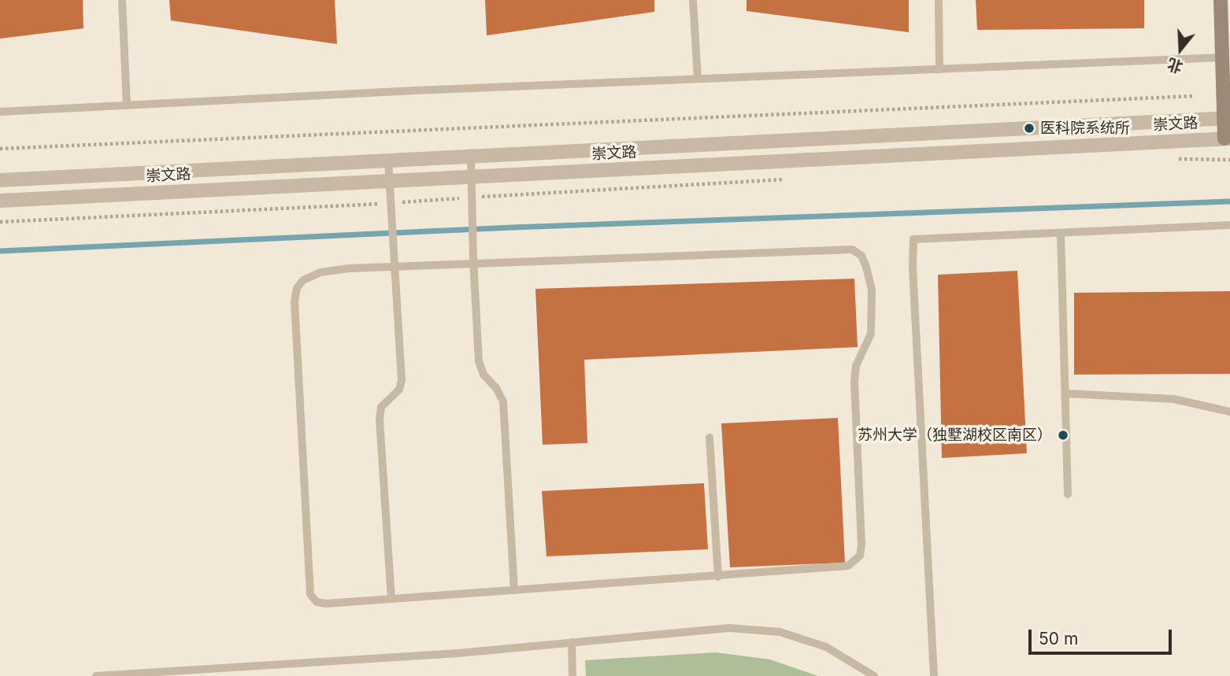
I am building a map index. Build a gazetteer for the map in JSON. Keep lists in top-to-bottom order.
{
  "streets": {
    "street": ["崇文路"]
  },
  "places": ["医科院系统所", "苏州大学（独墅湖校区南区）"],
  "scale_bar": "50 m",
  "north": "bottom"
}
